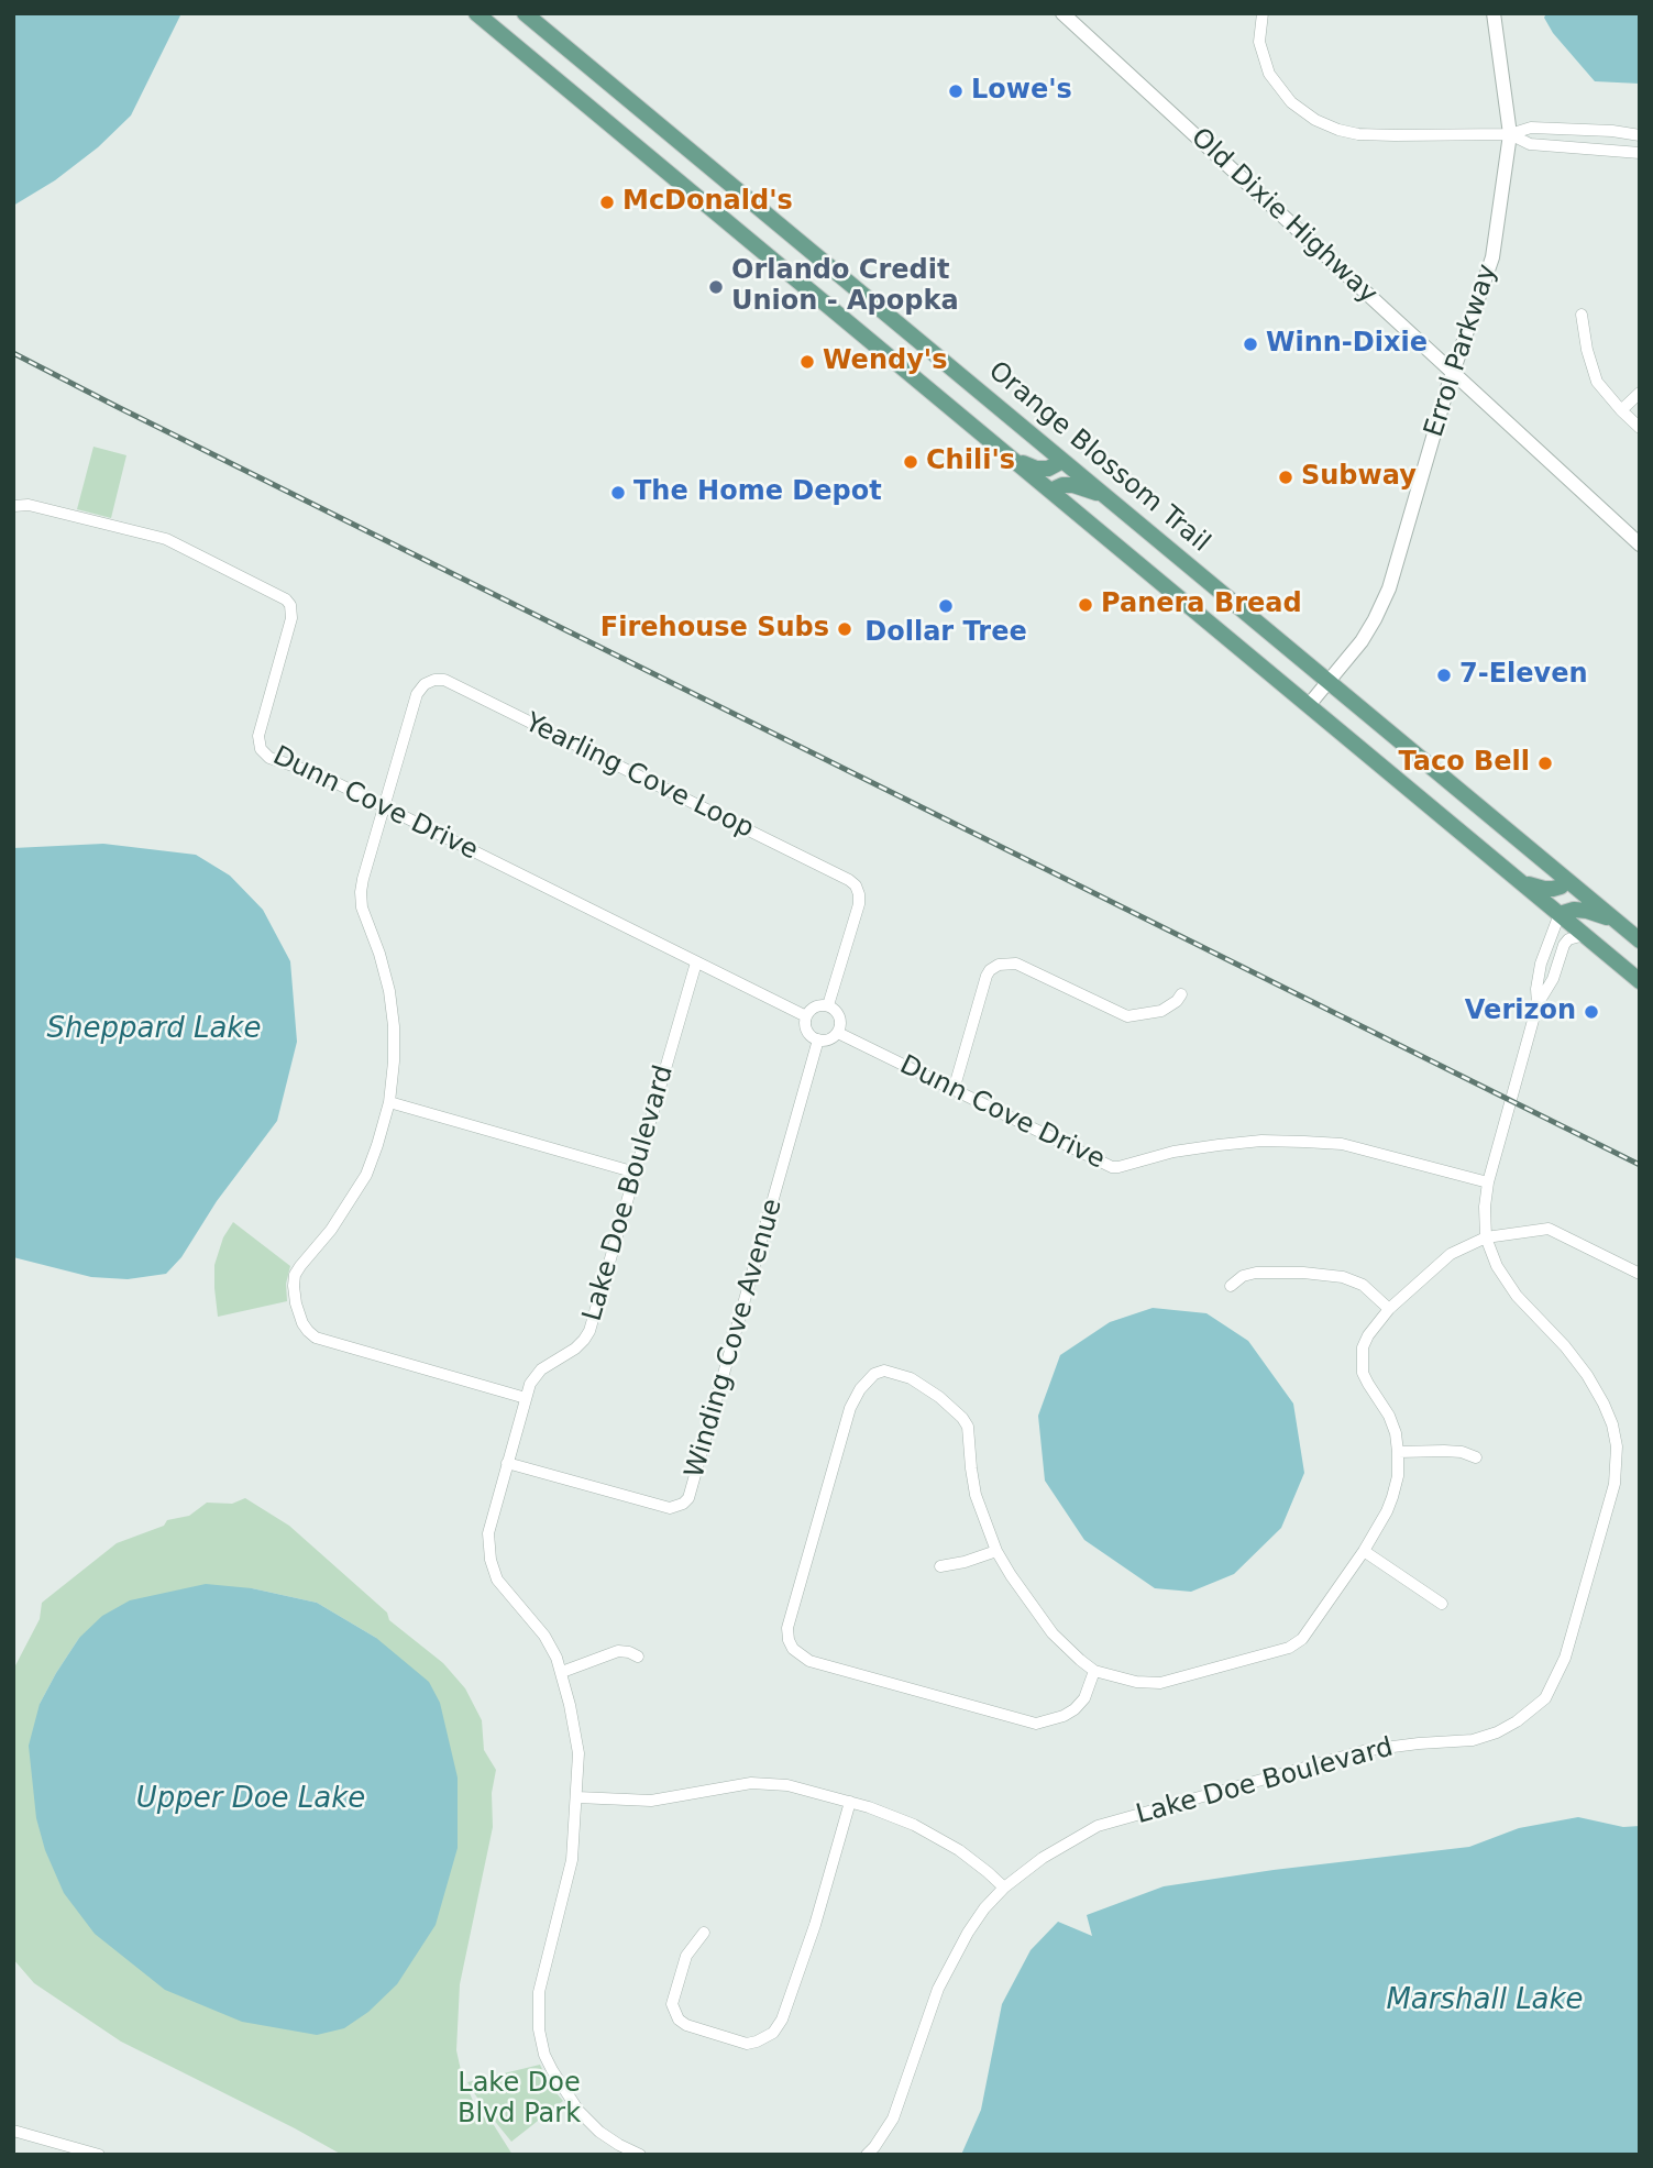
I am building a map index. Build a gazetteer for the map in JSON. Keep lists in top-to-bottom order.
{
  "streets": {
    "main road": ["Orange Blossom Trail"],
    "street": [
      "Old Dixie Highway",
      "Errol Parkway",
      "Yearling Cove Loop",
      "Dunn Cove Drive",
      "Lake Doe Boulevard",
      "Winding Cove Avenue"
    ]
  },
  "crossings": [
    ["Old Dixie Highway", "Errol Parkway"],
    ["Errol Parkway", "Orange Blossom Trail"],
    ["Orange Blossom Trail", "Lake Doe Boulevard"],
    ["Yearling Cove Loop", "Dunn Cove Drive"],
    ["Yearling Cove Loop", "Winding Cove Avenue"],
    ["Dunn Cove Drive", "Lake Doe Boulevard"],
    ["Dunn Cove Drive", "Winding Cove Avenue"],
    ["Lake Doe Boulevard", "Winding Cove Avenue"]
  ],
  "water": ["Sheppard Lake", "Upper Doe Lake", "Marshall Lake"],
  "parks": ["Lake Doe Blvd Park"],
  "places": [
    "Lowe's",
    "McDonald's",
    "Orlando Credit Union - Apopka",
    "Winn-Dixie",
    "Wendy's",
    "Chili's",
    "Subway",
    "The Home Depot",
    "Panera Bread",
    "Dollar Tree",
    "Firehouse Subs",
    "7-Eleven",
    "Taco Bell",
    "Verizon"
  ]
}
